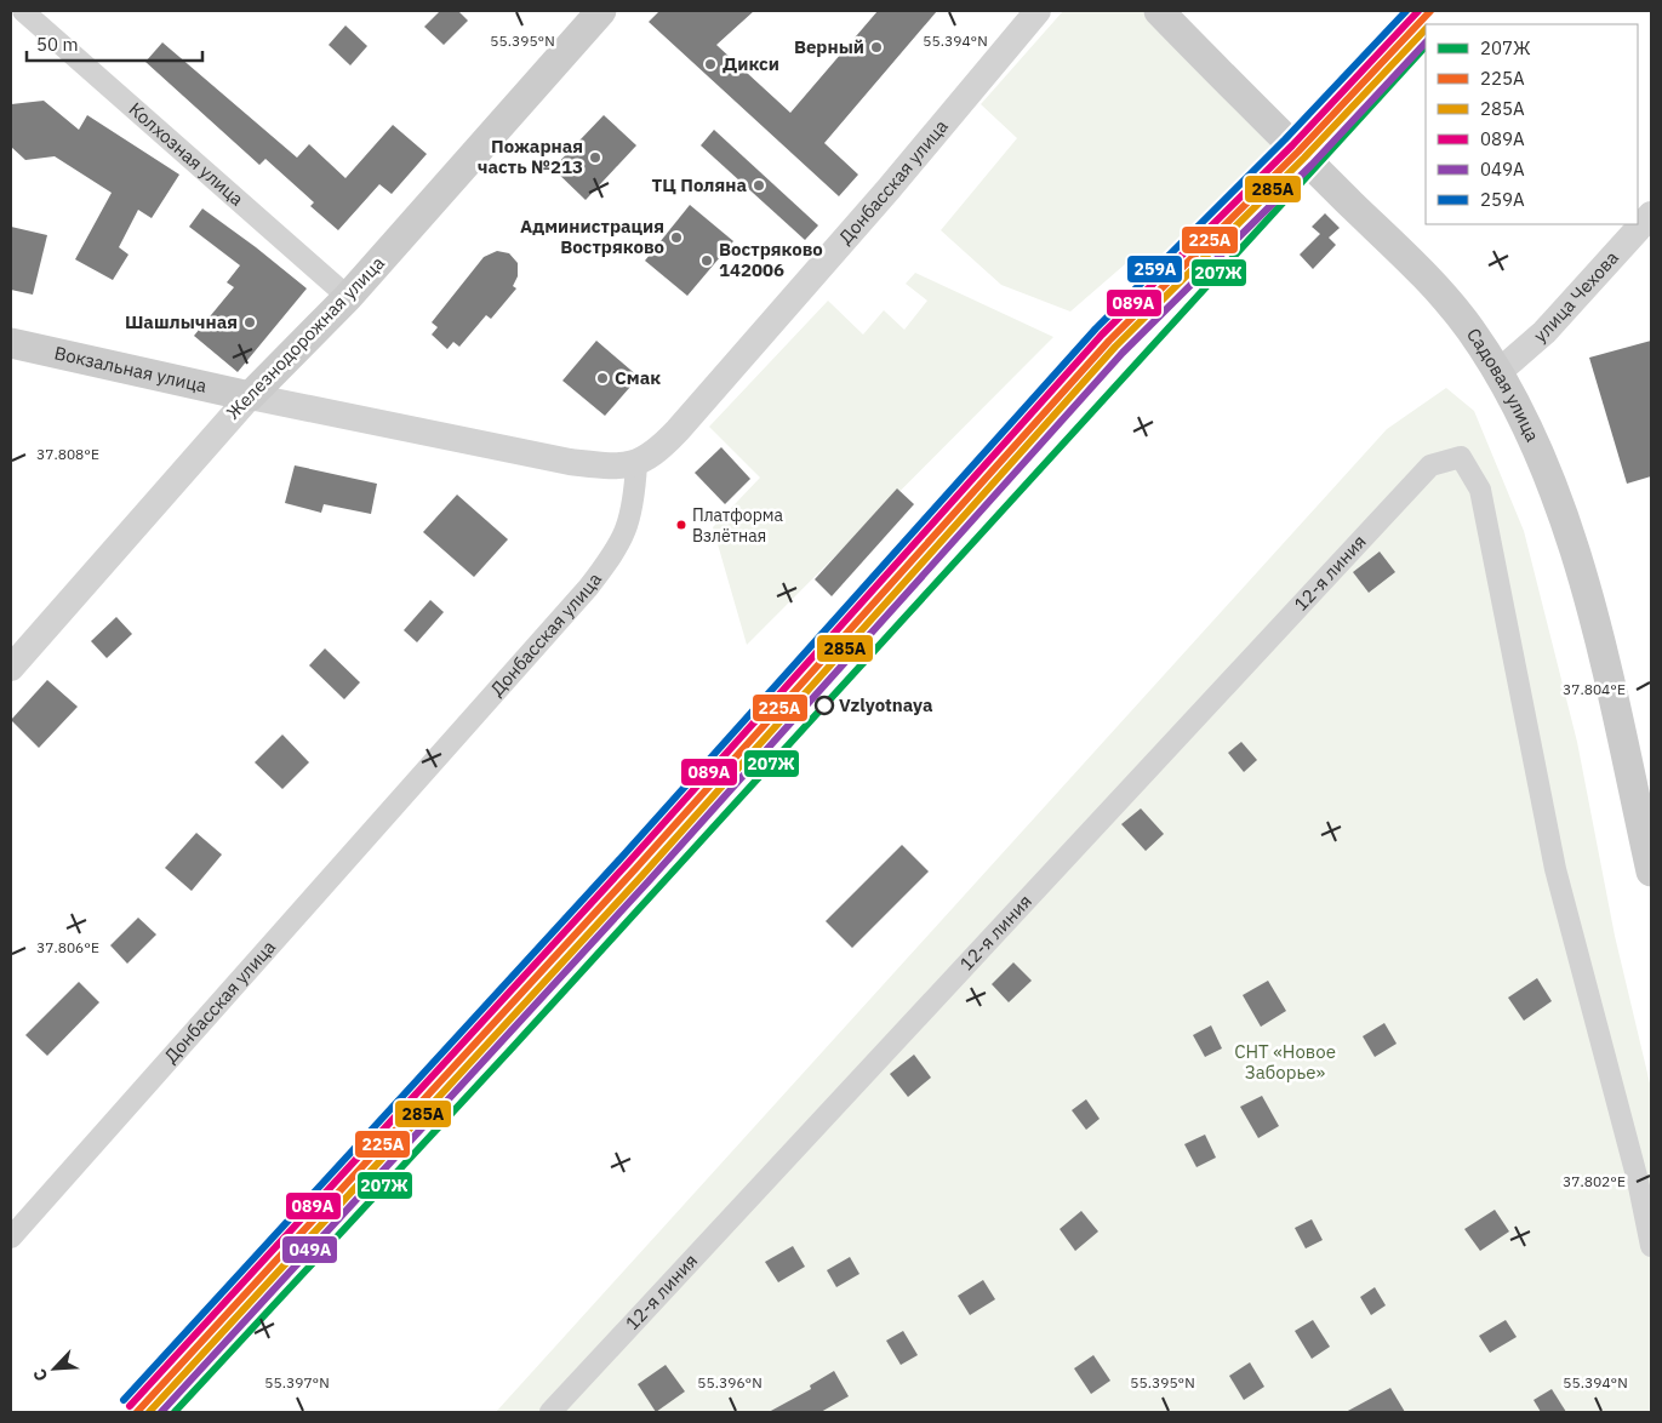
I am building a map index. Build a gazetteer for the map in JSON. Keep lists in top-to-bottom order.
{
  "streets": {
    "main road": ["Железнодорожная улица", "Вокзальная улица", "Садовая улица"],
    "street": [
      "Колхозная улица",
      "Донбасская улица",
      "улица Чехова",
      "12-я линия"
    ]
  },
  "crossings": [
    ["Колхозная улица", "Железнодорожная улица"],
    ["улица Чехова", "Садовая улица"],
    ["Железнодорожная улица", "Вокзальная улица"]
  ],
  "parks": ["СНТ «Новое Заборье»"],
  "places": [
    "Верный",
    "Дикси",
    "Пожарная часть №213",
    "ТЦ Поляна",
    "Администрация Востряково",
    "Востряково 142006",
    "Шашлычная",
    "Смак",
    "Платформа Взлётная",
    "Vzlyotnaya"
  ],
  "lines": [
    "transit line 225А",
    "transit line 089А",
    "transit line 259А",
    "transit line 285А",
    "transit line 049А",
    "transit line 207Ж"
  ],
  "legend": [
    "207Ж",
    "225А",
    "285А",
    "089А",
    "049А",
    "259А"
  ],
  "scale_bar": "50 m",
  "north": "bottom left",
  "coordinates": [
    "55.395°N",
    "55.394°N",
    "37.808°E",
    "37.804°E",
    "37.806°E",
    "37.802°E",
    "55.397°N",
    "55.396°N"
  ]
}
